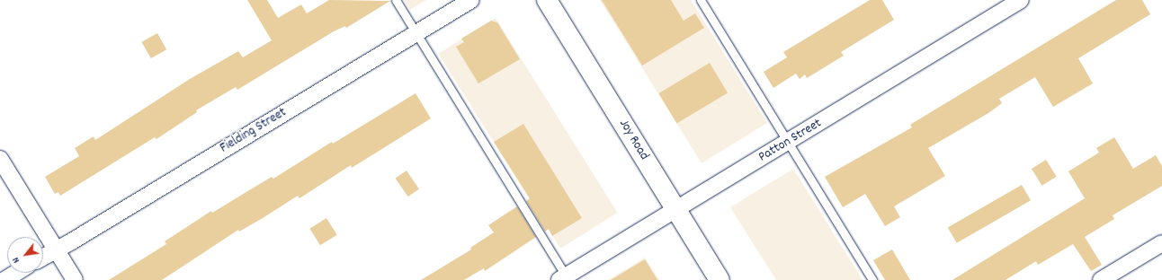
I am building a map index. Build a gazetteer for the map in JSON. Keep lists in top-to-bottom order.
{
  "streets": {
    "main road": ["Joy Road"],
    "street": ["Fielding Street", "Patton Street"]
  },
  "crossings": [
    ["Joy Road", "Patton Street"]
  ],
  "north": "bottom left"
}
